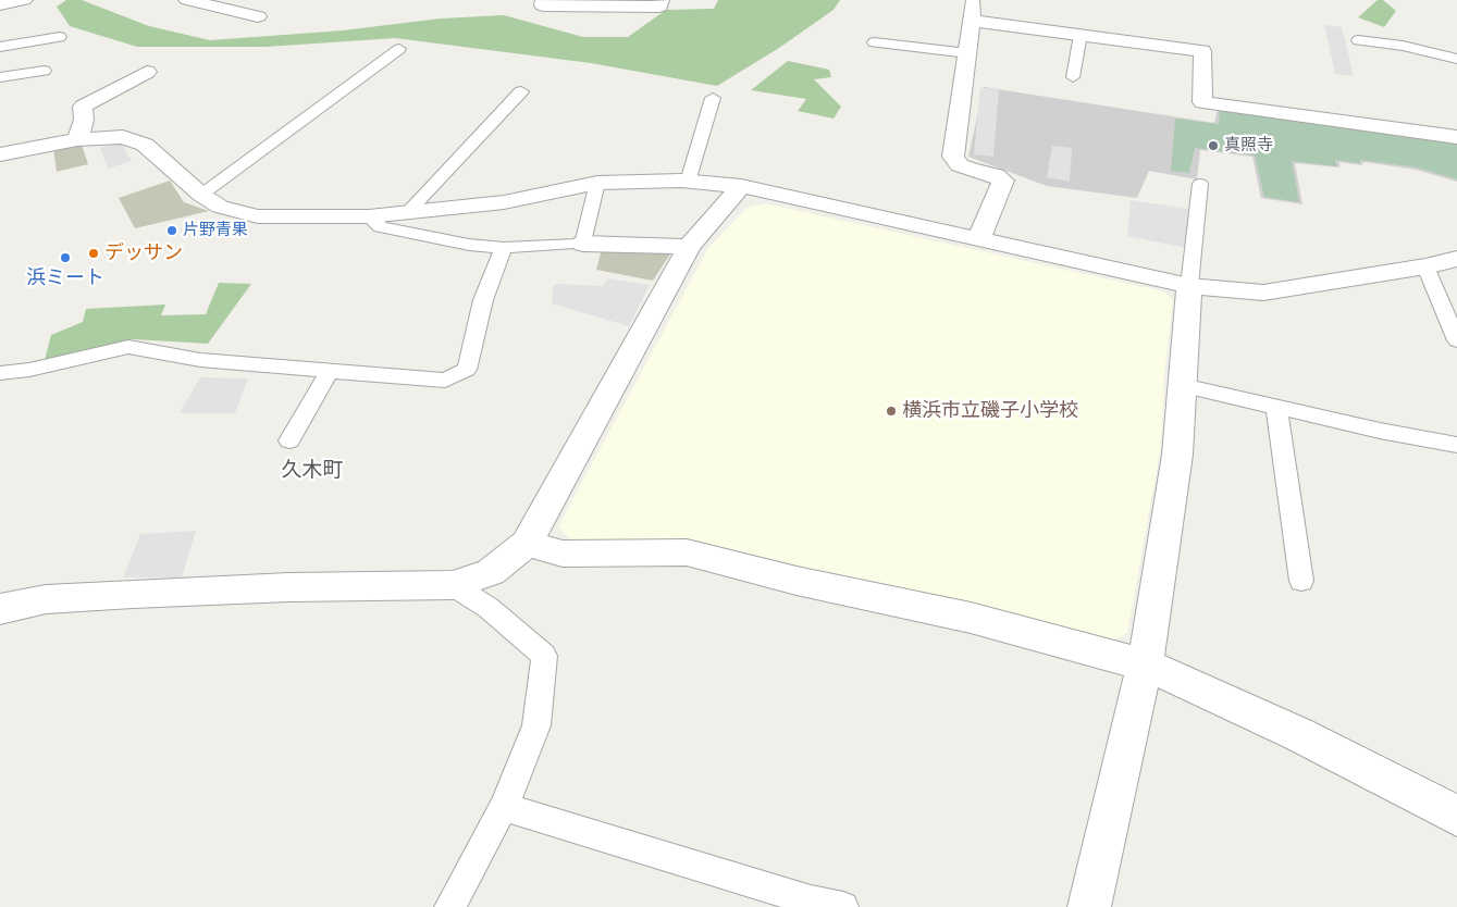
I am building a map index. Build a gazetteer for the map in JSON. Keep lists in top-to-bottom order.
{
  "districts": ["久木町"],
  "places": [
    "真照寺",
    "片野青果",
    "デッサン",
    "浜ミート",
    "横浜市立磯子小学校"
  ]
}
